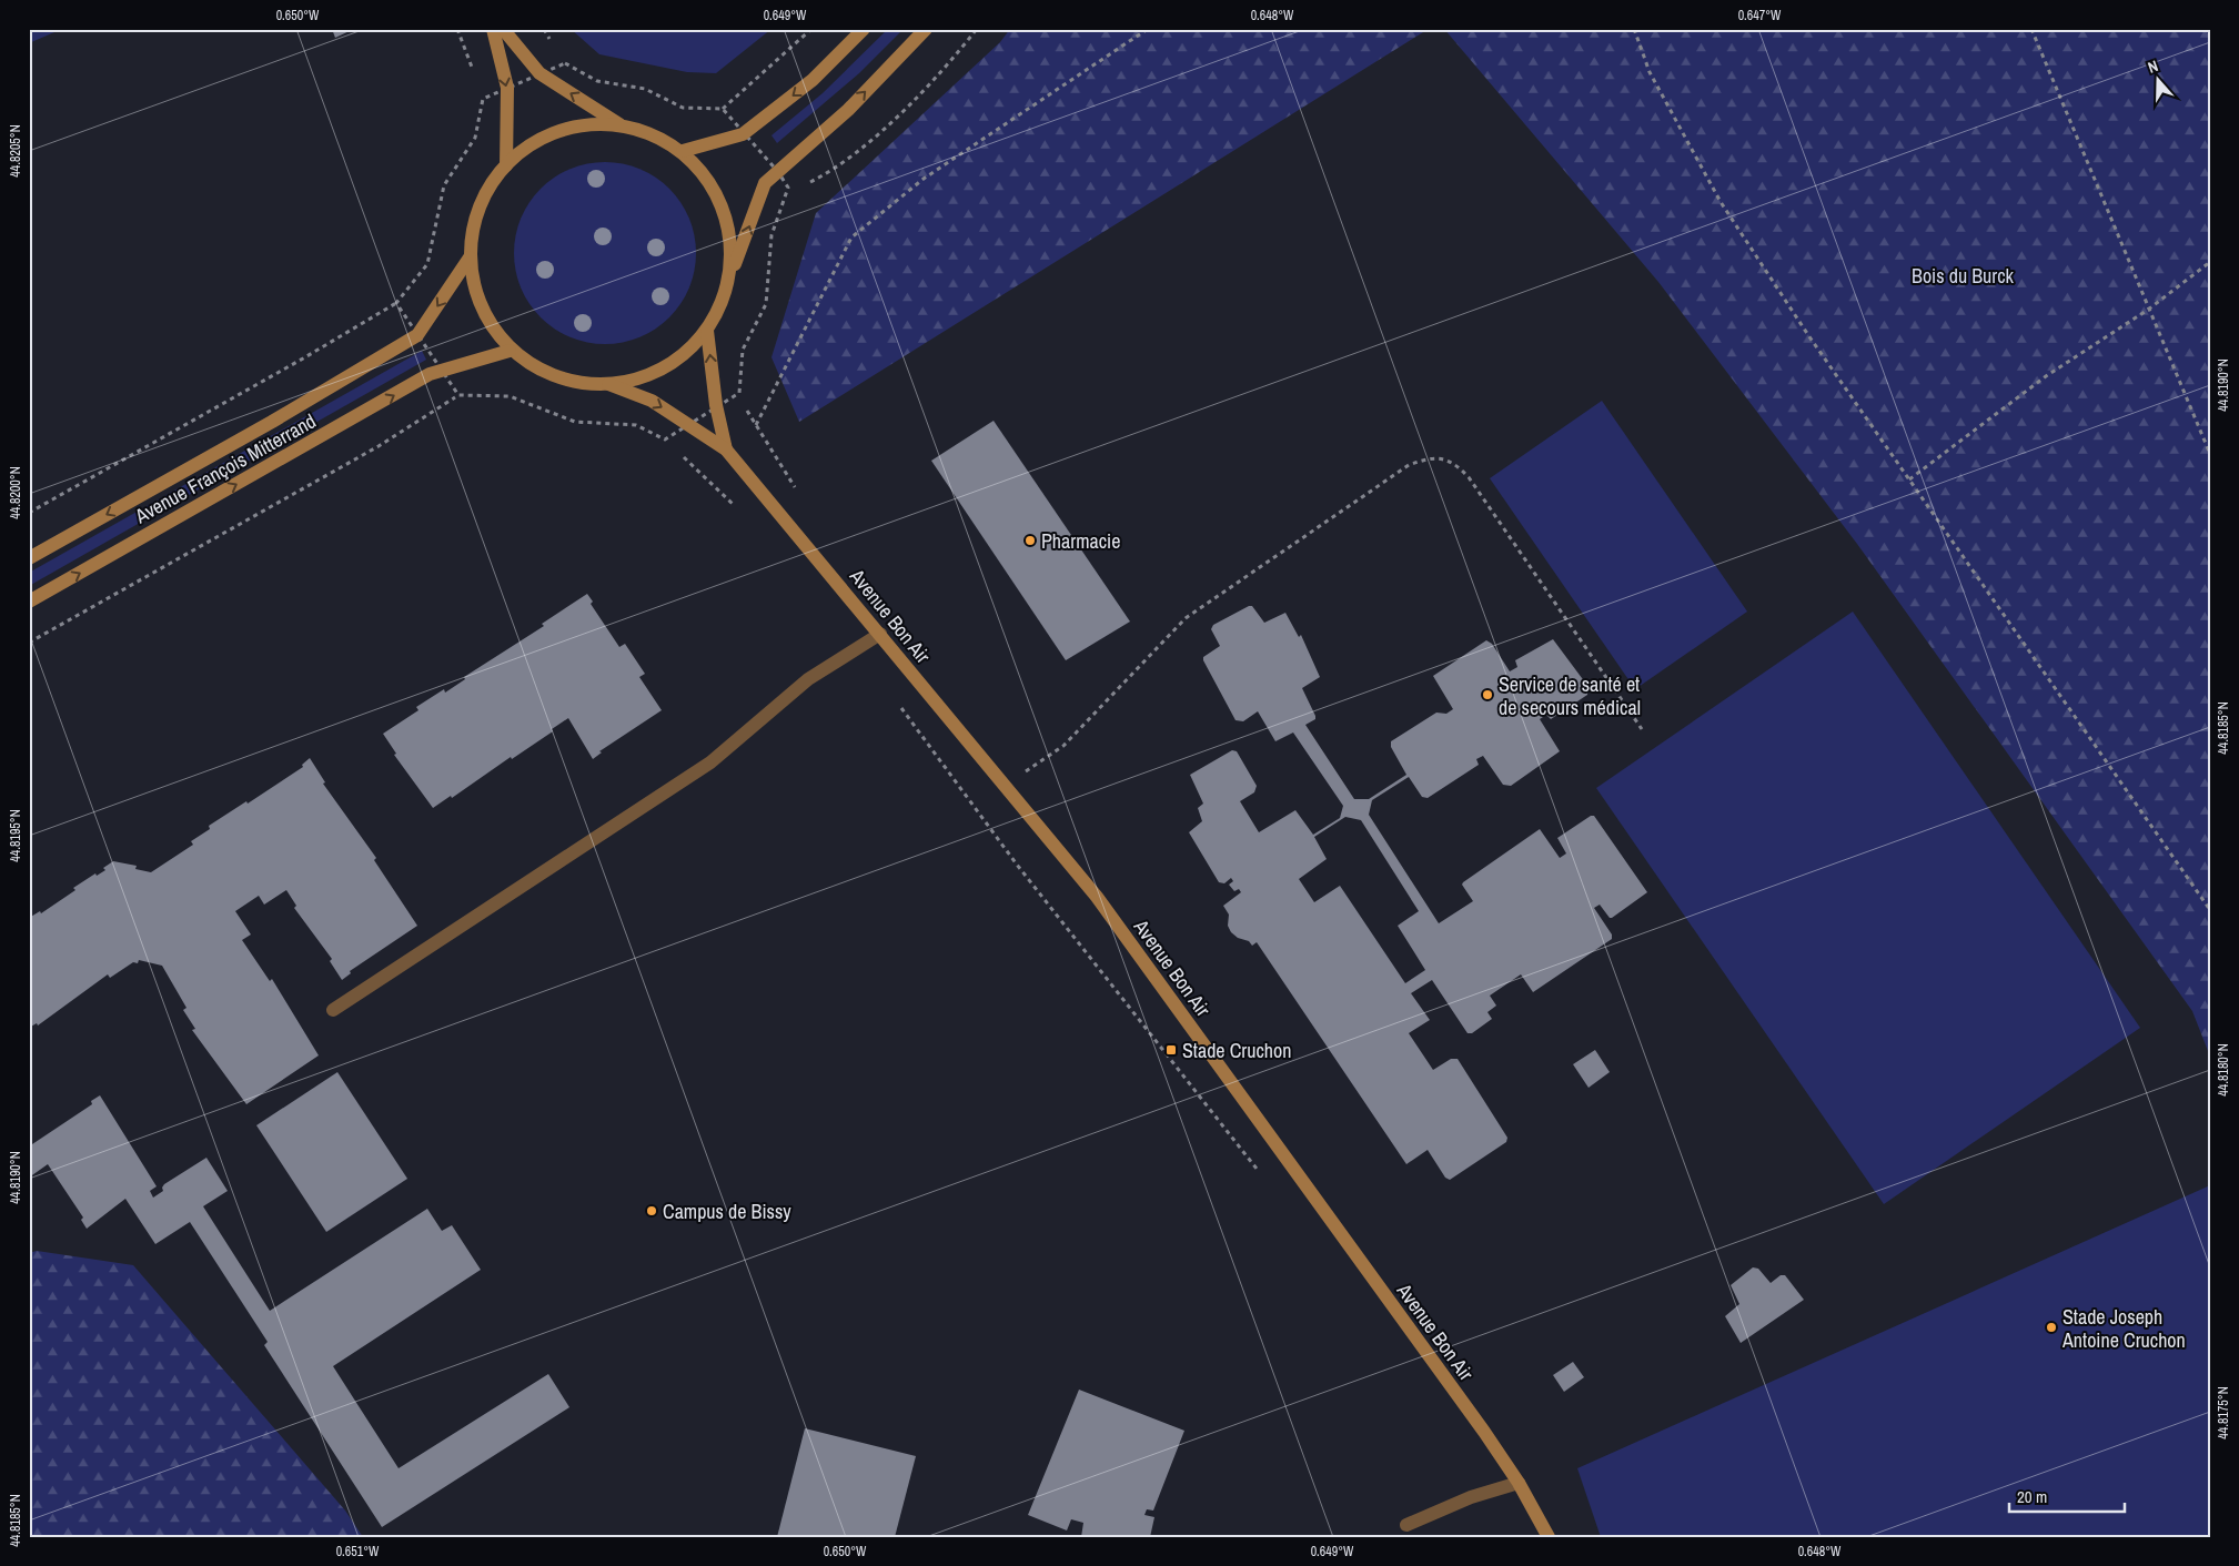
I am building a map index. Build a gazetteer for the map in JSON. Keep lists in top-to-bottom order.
{
  "streets": {
    "main road": ["Avenue François Mitterrand", "Avenue Bon Air"]
  },
  "parks": ["Bois du Burck"],
  "places": {
    "other": [
      "Pharmacie",
      "Service de santé et de secours médical",
      "Campus de Bissy",
      "Stade Joseph Antoine Cruchon"
    ],
    "transit": ["Stade Cruchon"]
  },
  "scale_bar": "20 m",
  "north": "top",
  "coordinates": [
    "0.650°W",
    "0.649°W",
    "0.648°W",
    "0.647°W",
    "44.8205°N",
    "44.8190°N",
    "44.8200°N",
    "44.8185°N",
    "44.8195°N",
    "44.8180°N",
    "44.8175°N",
    "0.651°W"
  ]
}
